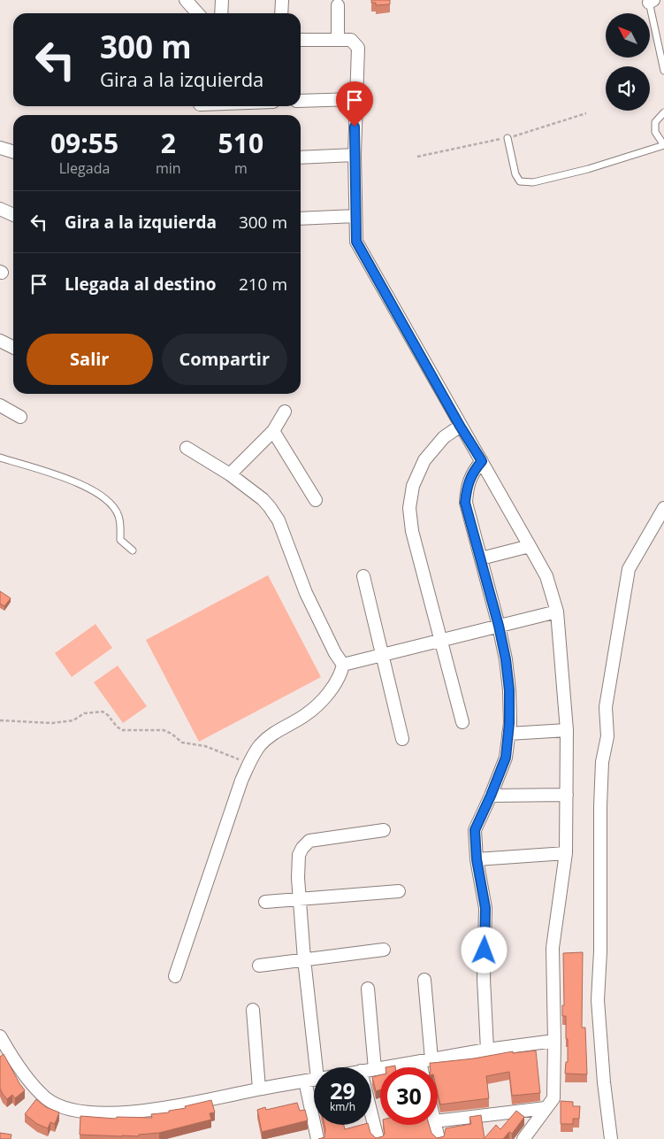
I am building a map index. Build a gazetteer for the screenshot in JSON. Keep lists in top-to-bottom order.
{
  "north": "top left",
  "page": {
    "turn": ["300 m", "Gira a la izquierda"],
    "eta": [
      "09:55",
      "Llegada",
      "2",
      "min",
      "510",
      "m"
    ],
    "list": [
      {
        "name": "Gira a la izquierda",
        "value": "300 m"
      },
      {
        "name": "Llegada al destino",
        "value": "210 m"
      }
    ],
    "buttons": ["Salir", "Compartir"],
    "speed": "29 km/h",
    "limit": "30"
  }
}
